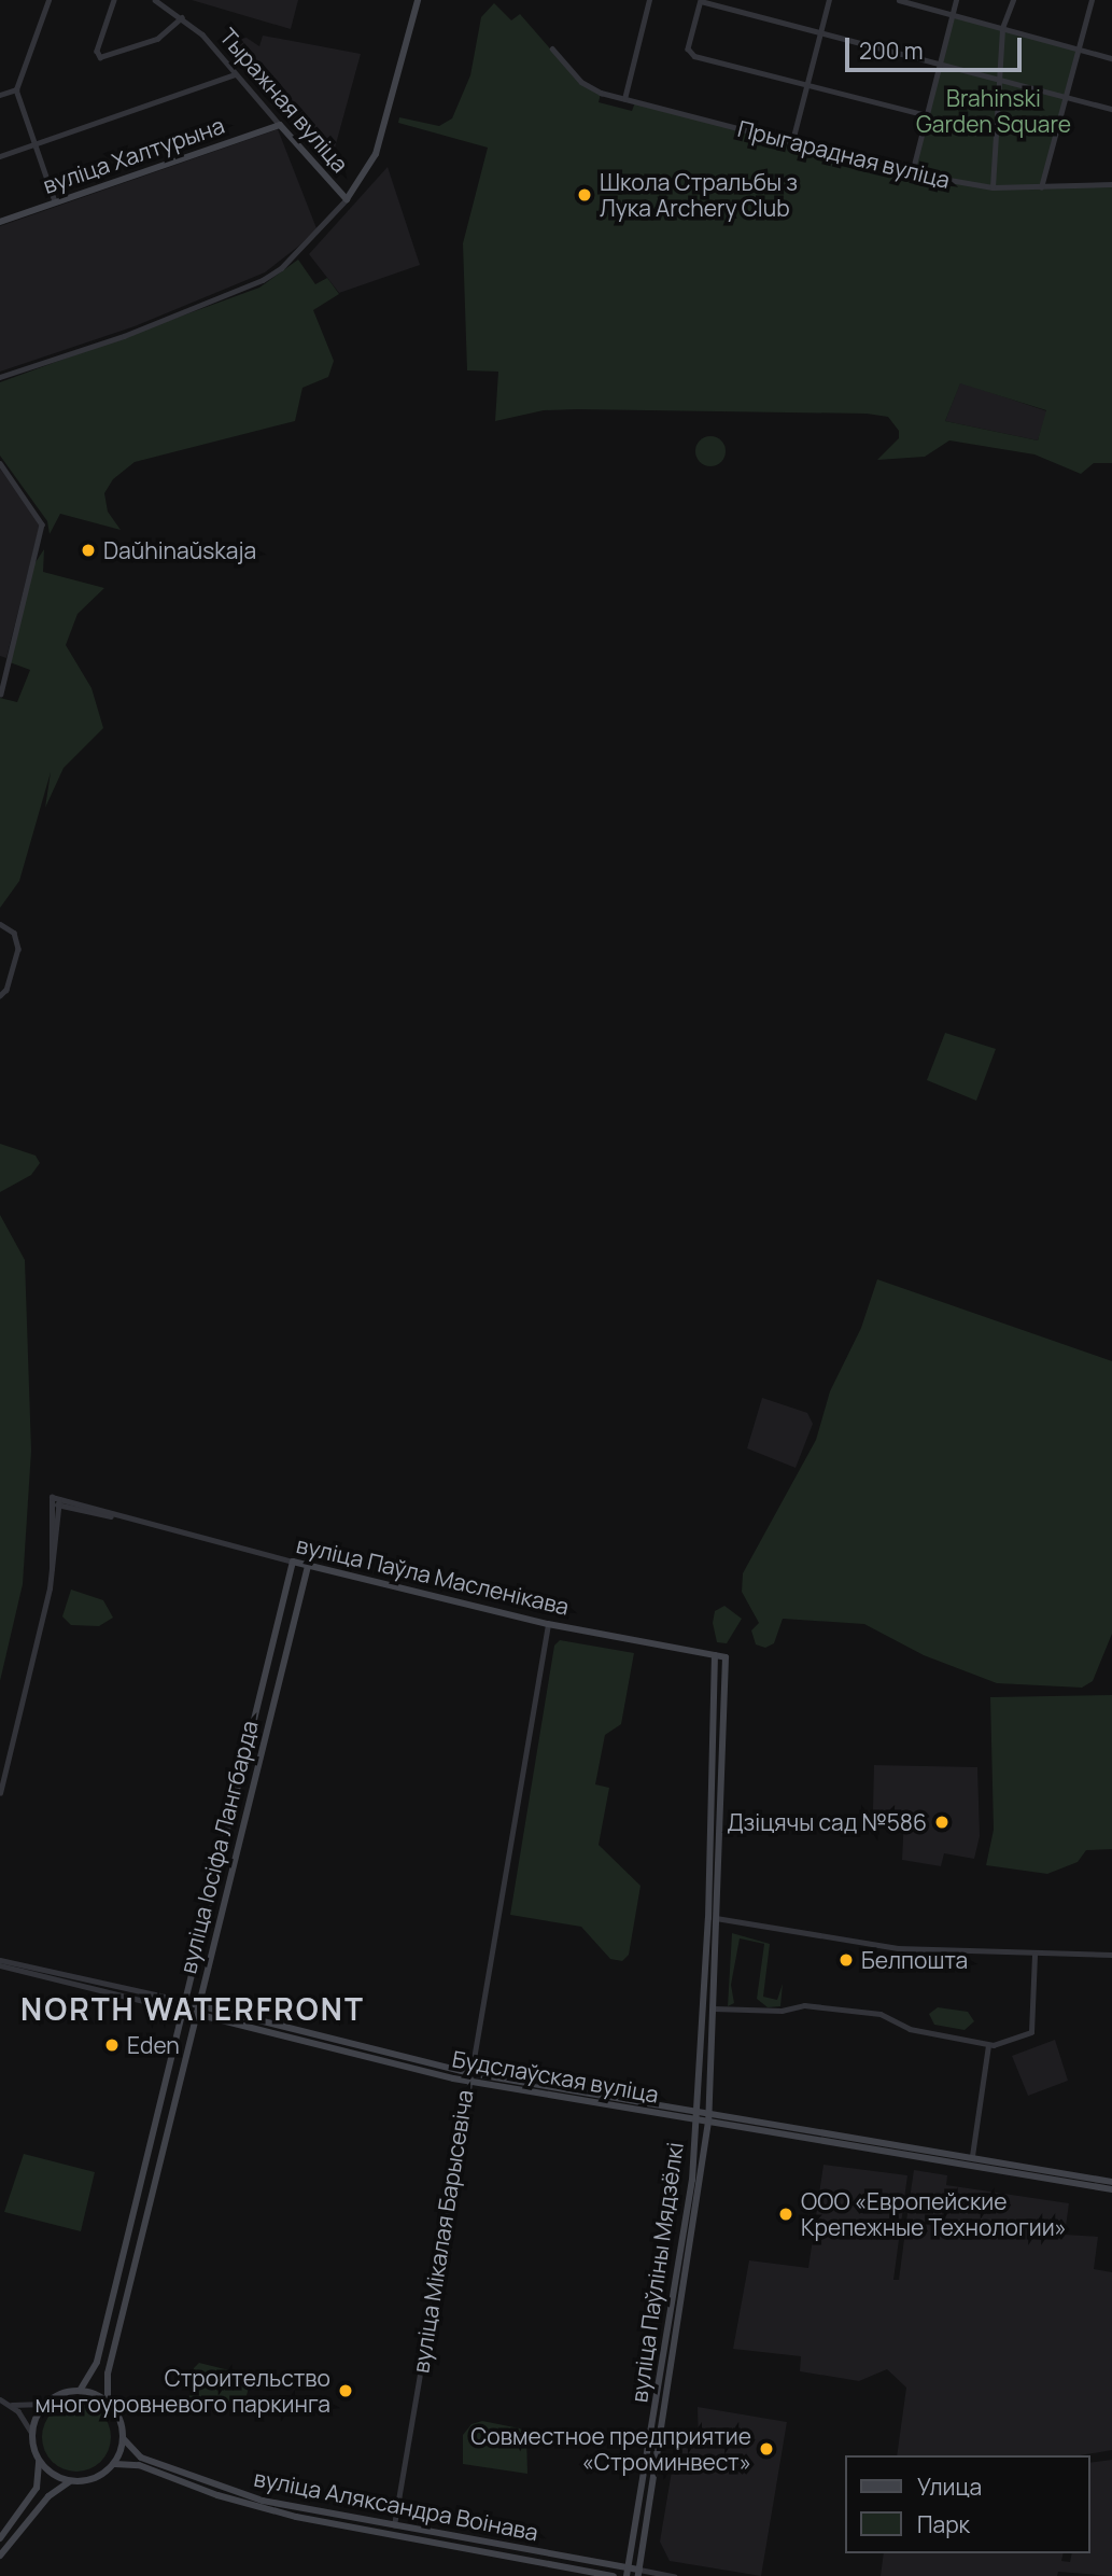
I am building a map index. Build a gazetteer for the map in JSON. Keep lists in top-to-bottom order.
{
  "streets": {
    "street": [
      "Тыражная вуліца",
      "Прыгарадная вуліца",
      "вуліца Халтурына",
      "вуліца Паўла Масленікава",
      "вуліца Іосіфа Лангбарда",
      "Будслаўская вуліца",
      "вуліца Мікалая Барысевіча",
      "вуліца Паўліны Мядзёлкі",
      "вуліца Аляксандра Воінава"
    ]
  },
  "crossings": [
    ["Тыражная вуліца", "вуліца Халтурына"],
    ["вуліца Паўла Масленікава", "вуліца Іосіфа Лангбарда"],
    ["вуліца Паўла Масленікава", "вуліца Мікалая Барысевіча"],
    ["вуліца Паўла Масленікава", "вуліца Паўліны Мядзёлкі"],
    ["вуліца Іосіфа Лангбарда", "Будслаўская вуліца"],
    ["вуліца Іосіфа Лангбарда", "вуліца Аляксандра Воінава"],
    ["Будслаўская вуліца", "вуліца Мікалая Барысевіча"],
    ["Будслаўская вуліца", "вуліца Паўліны Мядзёлкі"],
    ["вуліца Мікалая Барысевіча", "вуліца Аляксандра Воінава"],
    ["вуліца Паўліны Мядзёлкі", "вуліца Аляксандра Воінава"]
  ],
  "districts": ["NORTH WATERFRONT"],
  "parks": ["Brahinski Garden Square"],
  "places": [
    "Школа Стральбы з Лука Archery Club",
    "Daŭhinaŭskaja",
    "Дзіцячы сад №586",
    "Белпошта",
    "Eden",
    "ООО «Европейские Крепежные Технологии»",
    "Строительство многоуровневого паркинга",
    "Совместное предприятие «Строминвест»"
  ],
  "legend": ["Улица", "Парк"],
  "scale_bar": "200 m"
}
